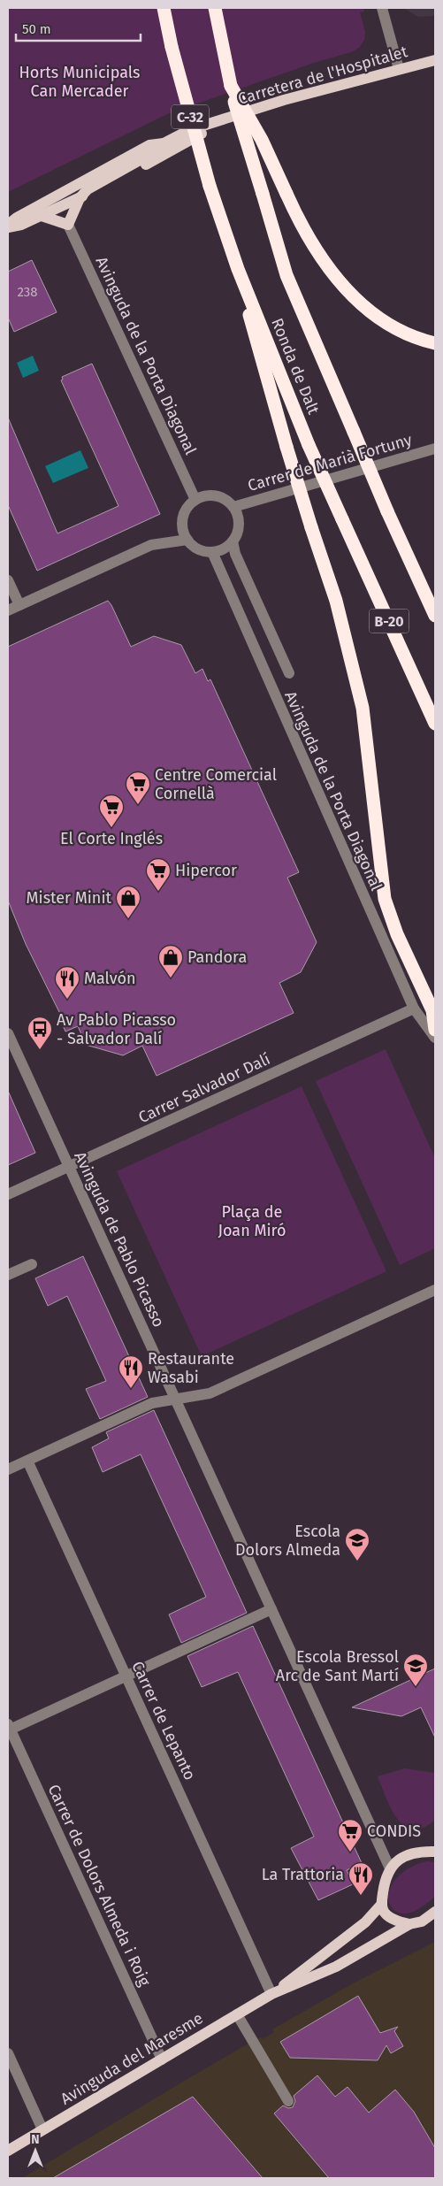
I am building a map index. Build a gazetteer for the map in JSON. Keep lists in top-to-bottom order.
{
  "streets": {
    "highway": ["C-32", "Ronda de Dalt", "B-20"],
    "main road": ["Carretera de l'Hospitalet", "Avinguda del Maresme"],
    "street": [
      "Avinguda de la Porta Diagonal",
      "Carrer de Marià Fortuny",
      "Carrer Salvador Dalí",
      "Avinguda de Pablo Picasso",
      "Carrer de Lepanto",
      "Carrer de Dolors Almeda i Roig"
    ]
  },
  "crossings": [
    ["Carretera de l'Hospitalet", "Avinguda de la Porta Diagonal"],
    ["Avinguda de la Porta Diagonal", "Carrer de Marià Fortuny"],
    ["Avinguda de la Porta Diagonal", "Carrer Salvador Dalí"],
    ["Carrer Salvador Dalí", "Avinguda de Pablo Picasso"],
    ["Carrer de Lepanto", "Avinguda del Maresme"],
    ["Carrer de Dolors Almeda i Roig", "Avinguda del Maresme"]
  ],
  "parks": ["Horts Municipals Can Mercader", "Plaça de Joan Miró"],
  "places": {
    "supermarket": [
      "Centre Comercial Cornellà",
      "El Corte Inglés",
      "Hipercor",
      "CONDIS"
    ],
    "shop": ["Mister Minit", "Pandora"],
    "restaurant": ["Malvón", "Restaurante Wasabi", "La Trattoria"],
    "bus stop": ["Av Pablo Picasso - Salvador Dalí"],
    "school or university": ["Escola Dolors Almeda", "Escola Bressol Arc de Sant Martí"]
  },
  "house_numbers": ["238"],
  "scale_bar": "50 m",
  "north": "top"
}
